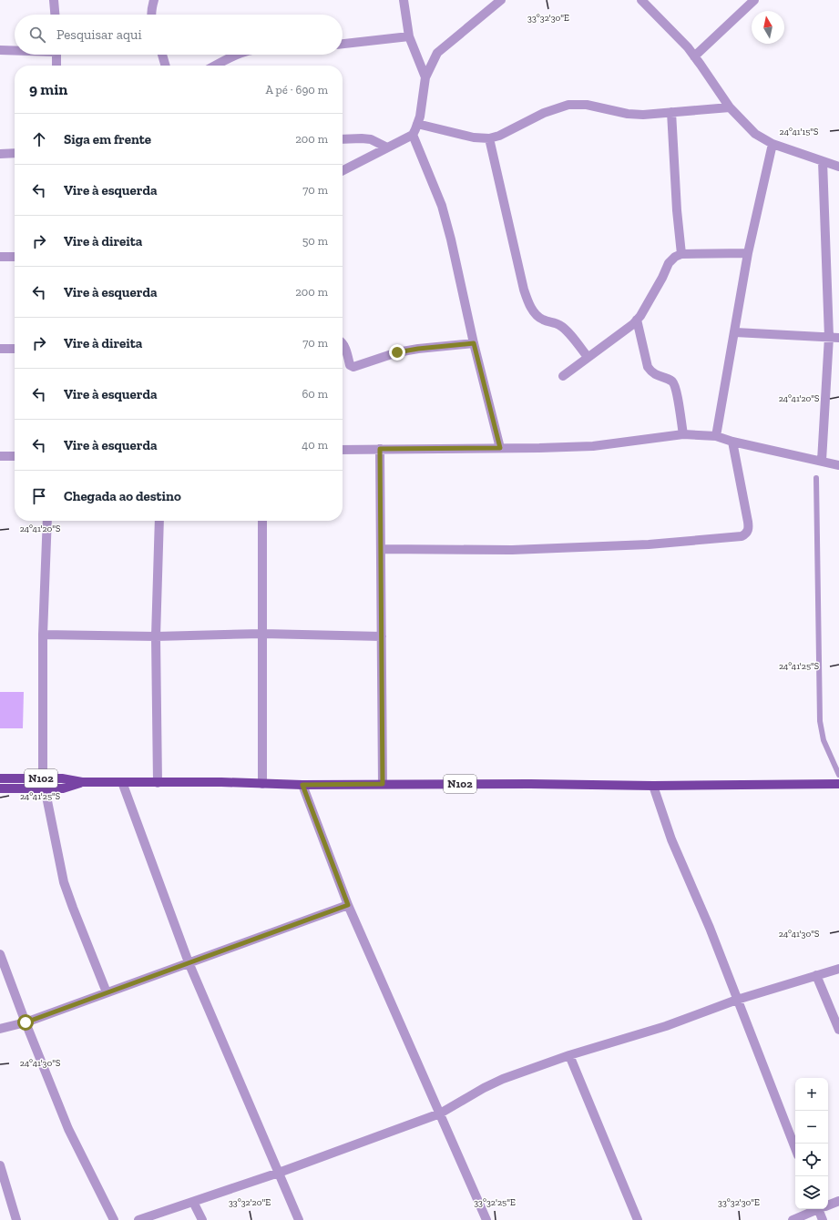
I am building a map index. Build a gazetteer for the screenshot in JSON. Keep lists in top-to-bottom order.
{
  "streets": {
    "main road": ["N102"]
  },
  "north": "top",
  "page": {
    "search": "Pesquisar aqui",
    "heading": ["9 min", "A pé · 690 m"],
    "list": [
      ["Siga em frente", "200 m"],
      ["Vire à esquerda", "70 m"],
      ["Vire à direita", "50 m"],
      ["Vire à esquerda", "200 m"],
      ["Vire à direita", "70 m"],
      ["Vire à esquerda", "60 m"],
      ["Vire à esquerda", "40 m"],
      "Chegada ao destino"
    ],
    "map_buttons": ["+", "−"]
  },
  "coordinates": [
    "33°32'30\"E",
    "24°41'15\"S",
    "24°41'20\"S",
    "24°41'25\"S",
    "24°41'30\"S",
    "33°32'20\"E",
    "33°32'25\"E"
  ]
}
